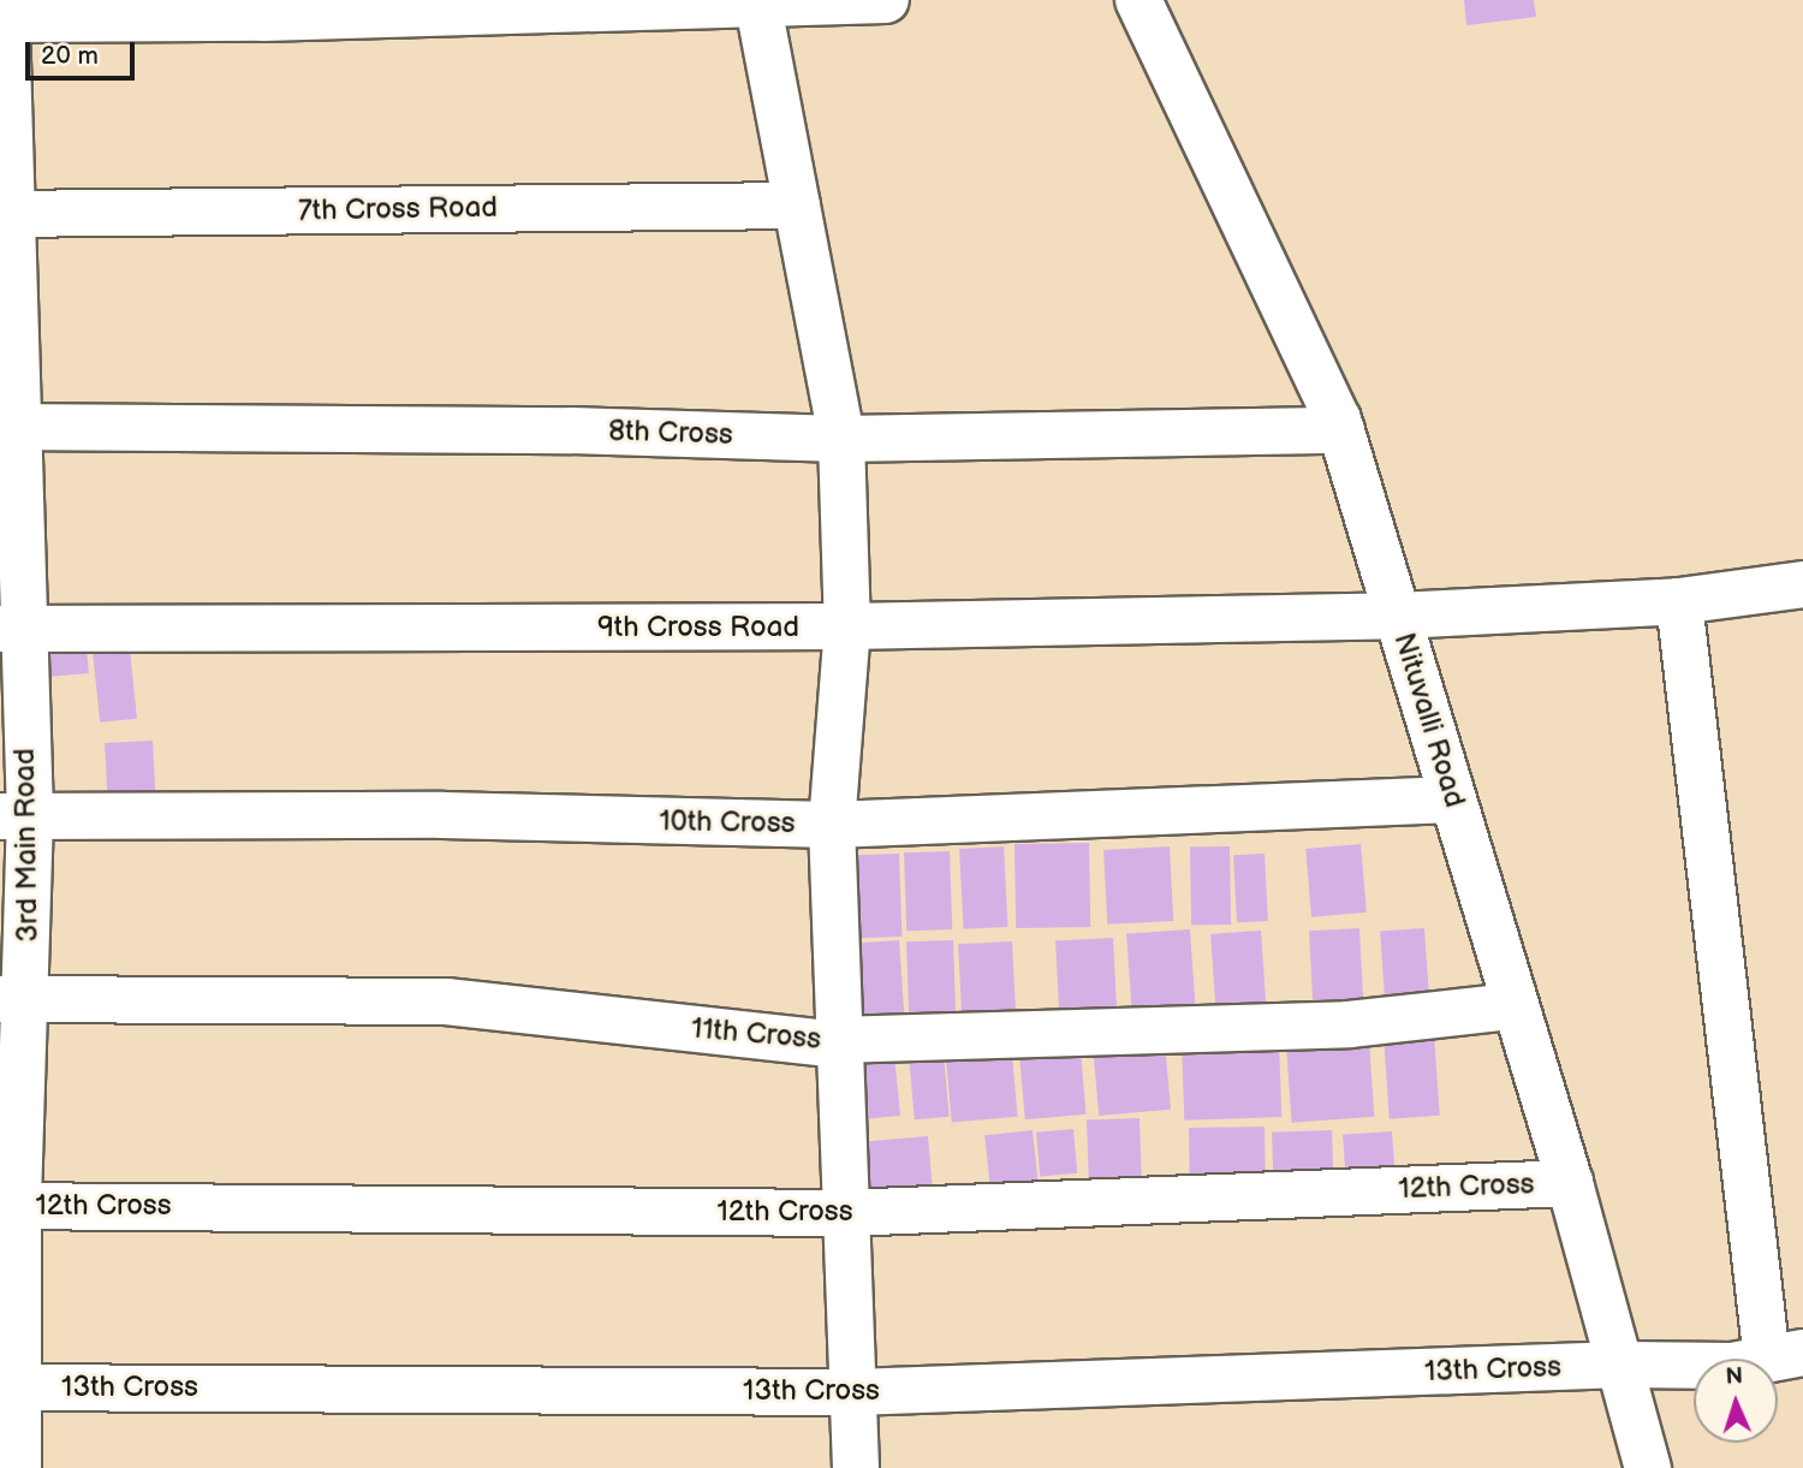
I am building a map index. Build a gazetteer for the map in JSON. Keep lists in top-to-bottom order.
{
  "streets": {
    "street": [
      "7th Cross Road",
      "8th Cross",
      "9th Cross Road",
      "Nituvalli Road",
      "10th Cross",
      "3rd Main Road",
      "11th Cross",
      "12th Cross",
      "13th Cross"
    ]
  },
  "crossings": [
    ["7th Cross Road", "3rd Main Road"],
    ["8th Cross", "Nituvalli Road"],
    ["8th Cross", "3rd Main Road"],
    ["9th Cross Road", "Nituvalli Road"],
    ["9th Cross Road", "3rd Main Road"],
    ["Nituvalli Road", "10th Cross"],
    ["Nituvalli Road", "11th Cross"],
    ["Nituvalli Road", "12th Cross"],
    ["Nituvalli Road", "13th Cross"],
    ["10th Cross", "3rd Main Road"],
    ["3rd Main Road", "11th Cross"],
    ["3rd Main Road", "12th Cross"],
    ["3rd Main Road", "13th Cross"]
  ],
  "scale_bar": "20 m",
  "north": "top"
}
